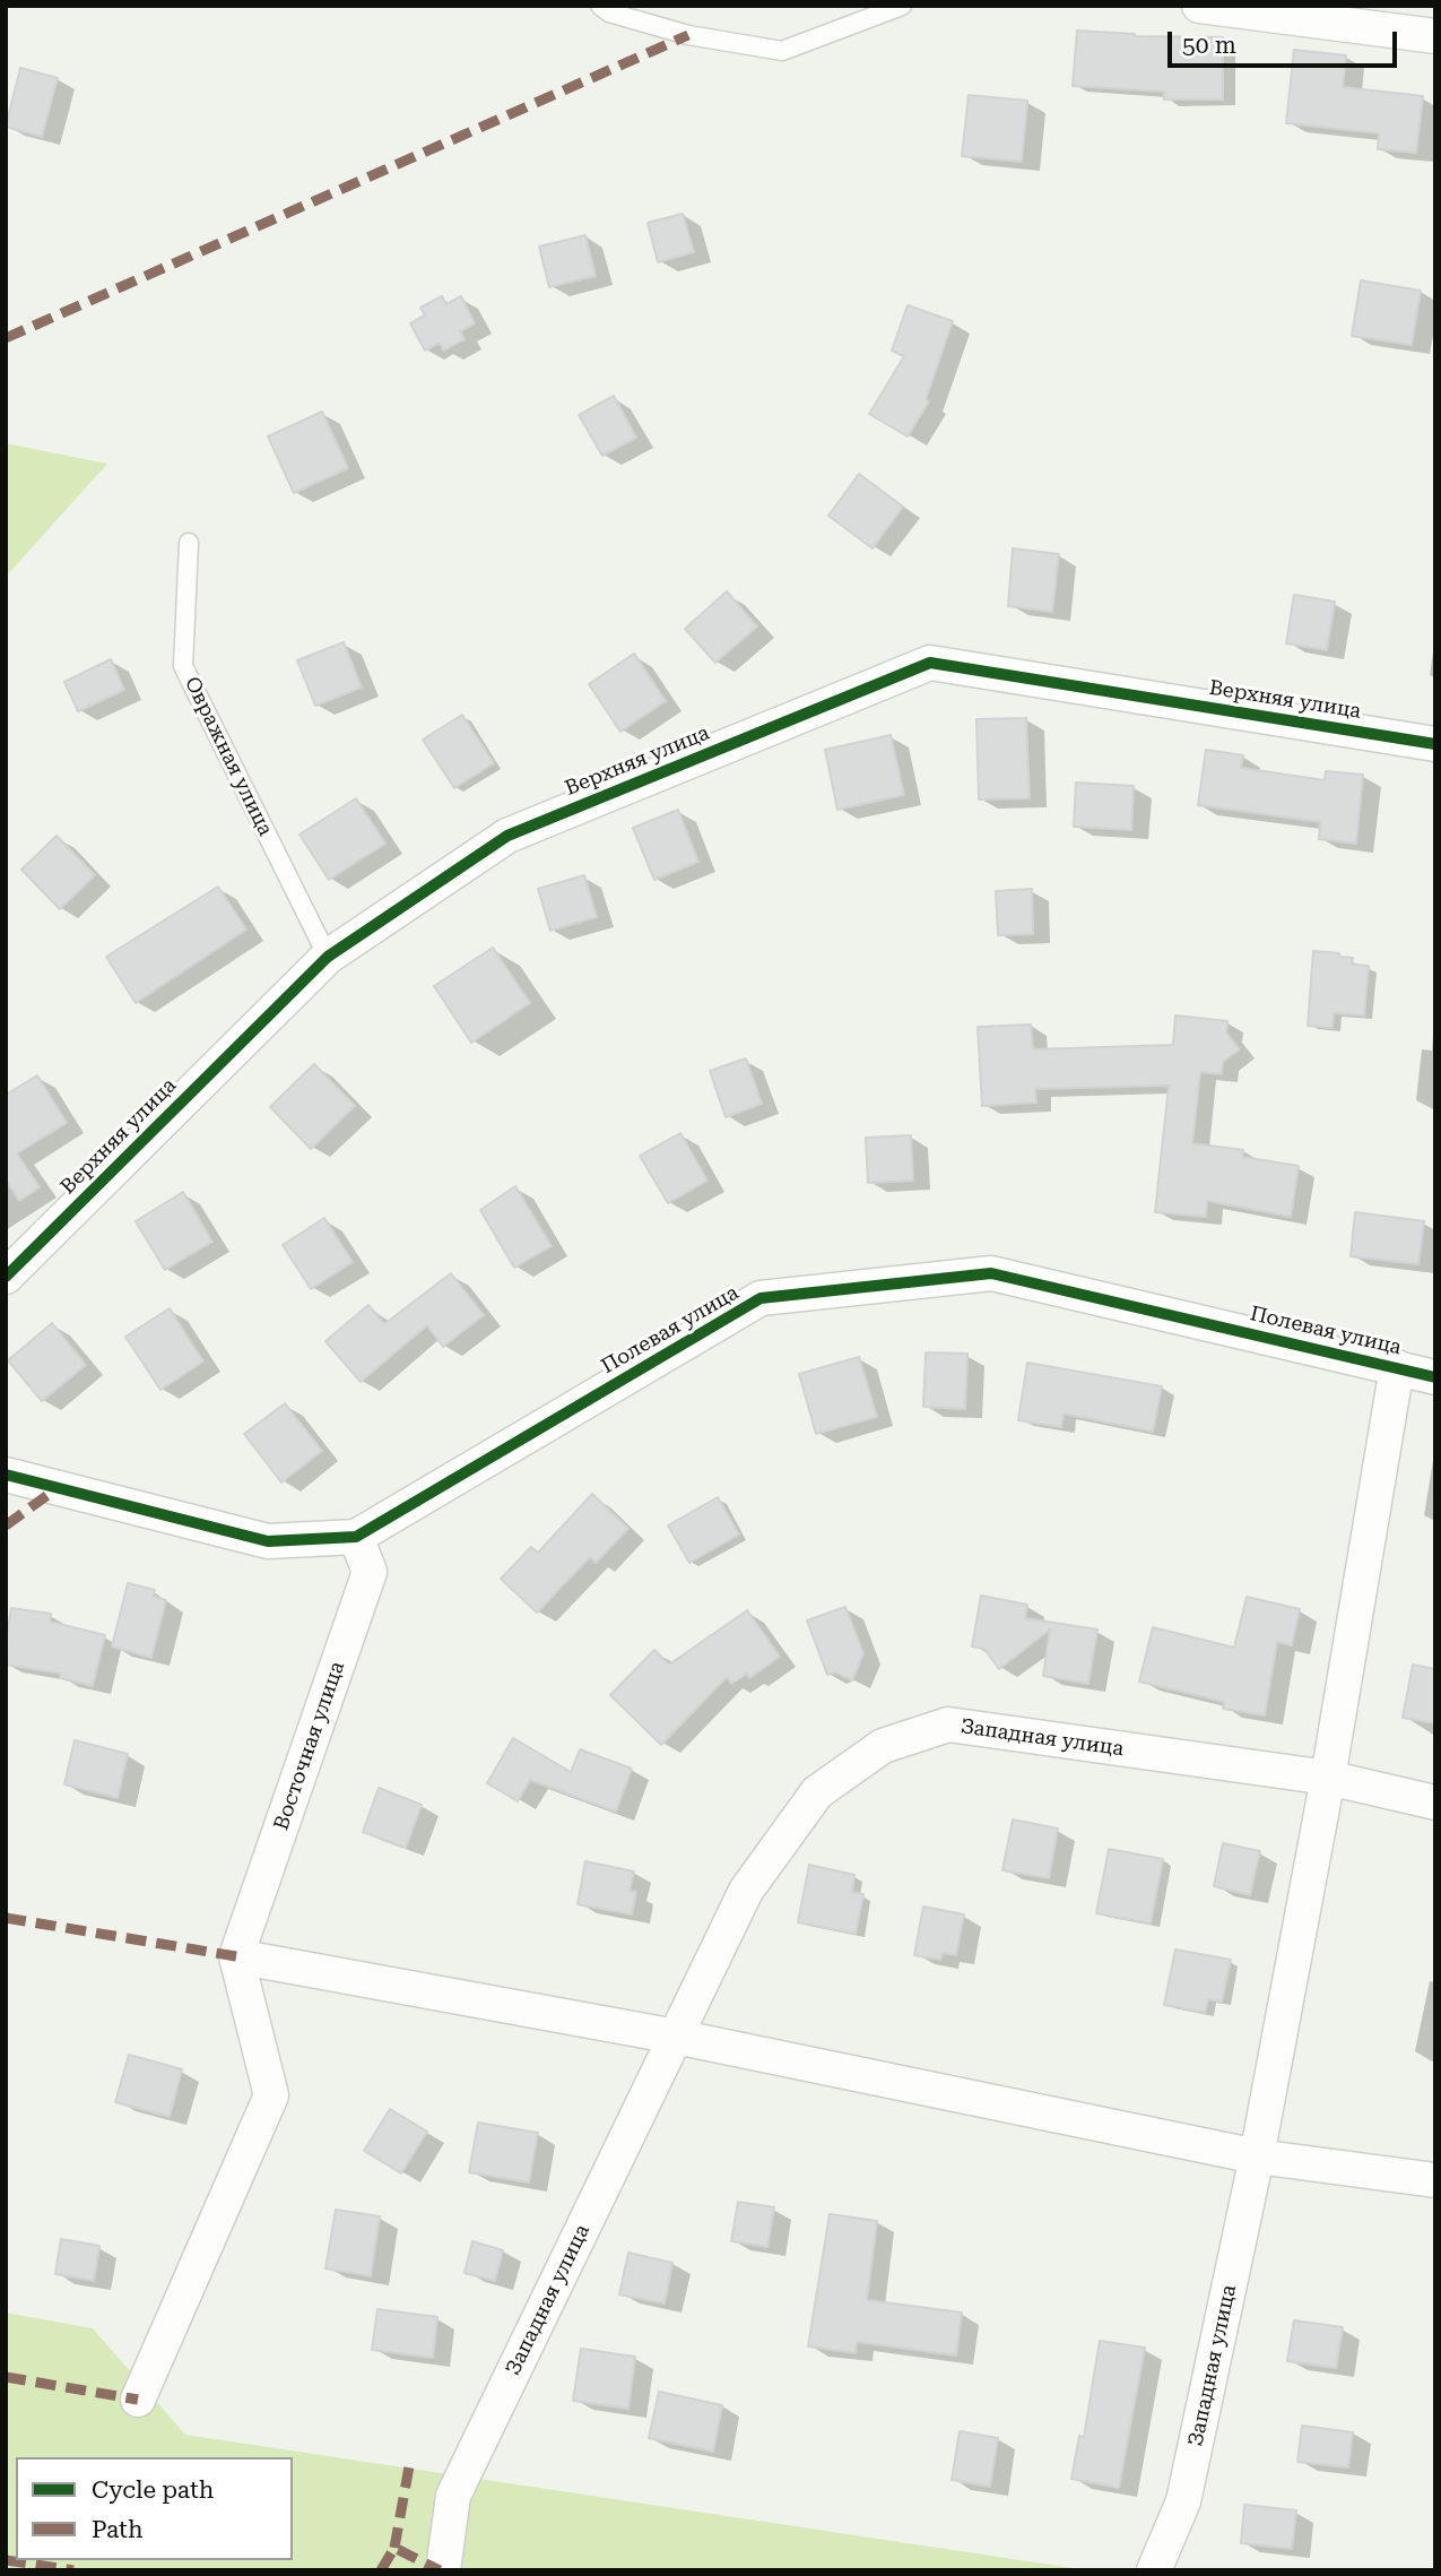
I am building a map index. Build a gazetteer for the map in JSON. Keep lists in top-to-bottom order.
{
  "streets": {
    "street": [
      "Верхняя улица",
      "Полевая улица",
      "Западная улица",
      "Восточная улица"
    ],
    "lane": ["Овражная улица"]
  },
  "crossings": [
    ["Верхняя улица", "Овражная улица"],
    ["Полевая улица", "Западная улица"],
    ["Полевая улица", "Восточная улица"]
  ],
  "legend": ["Cycle path", "Path"],
  "scale_bar": "50 m"
}
